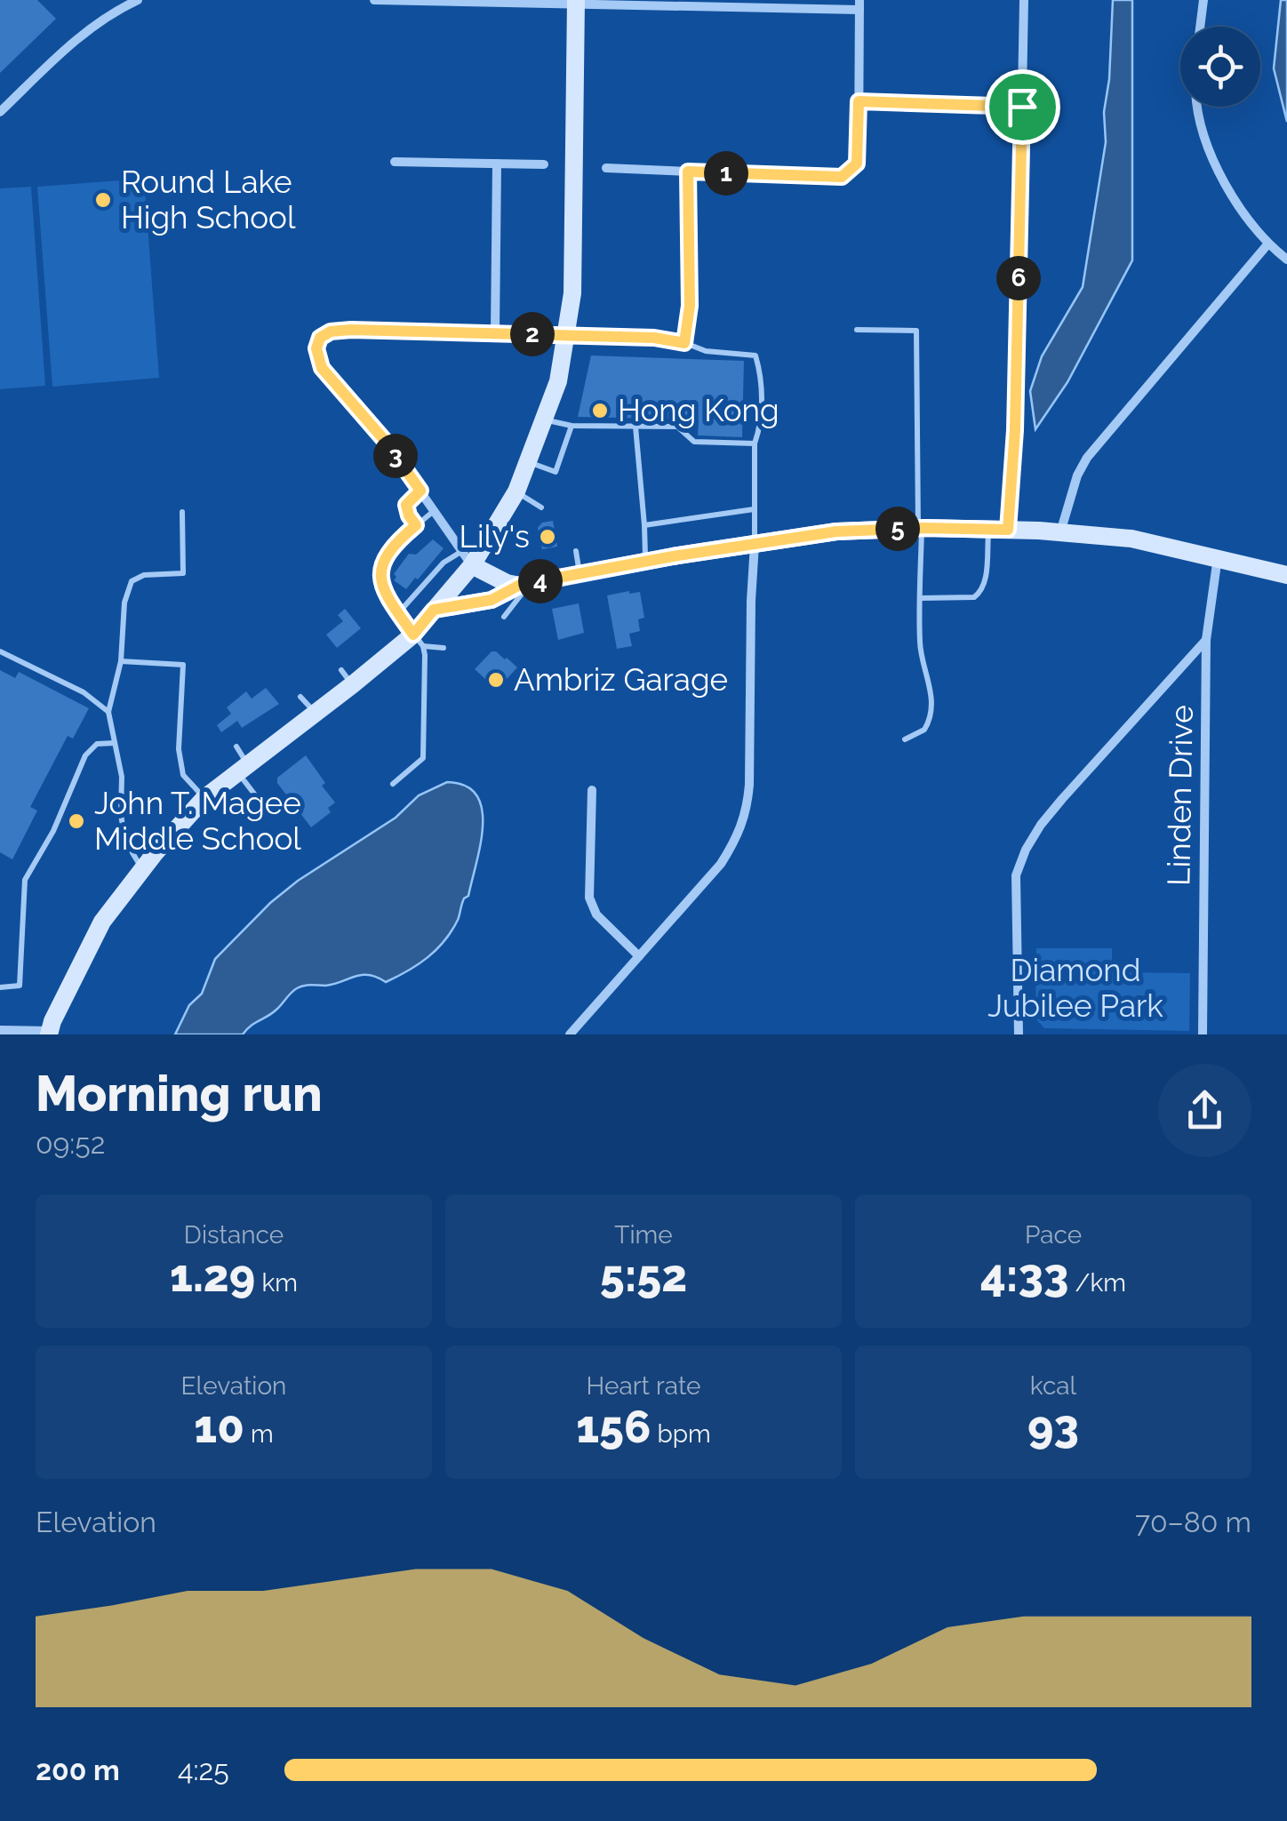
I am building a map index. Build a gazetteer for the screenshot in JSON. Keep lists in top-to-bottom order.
{
  "streets": {
    "street": ["Linden Drive"]
  },
  "parks": ["Diamond Jubilee Park"],
  "places": [
    "Round Lake High School",
    "Hong Kong",
    "Lily's",
    "Ambriz Garage",
    "John T. Magee Middle School"
  ],
  "page": {
    "pins": [
      "1",
      "6",
      "2",
      "3",
      "5",
      "4"
    ],
    "heading": ["Morning run", "09:52"],
    "stats": [
      ["Distance", "1.29 km"],
      ["Time", "5:52"],
      ["Pace", "4:33 /km"],
      ["Elevation", "10 m"],
      ["Heart rate", "156 bpm"],
      ["kcal", "93"]
    ],
    "chart": ["Elevation", "70–80 m"],
    "list": [
      {
        "name": "200 m",
        "note": "4:25"
      }
    ]
  }
}
